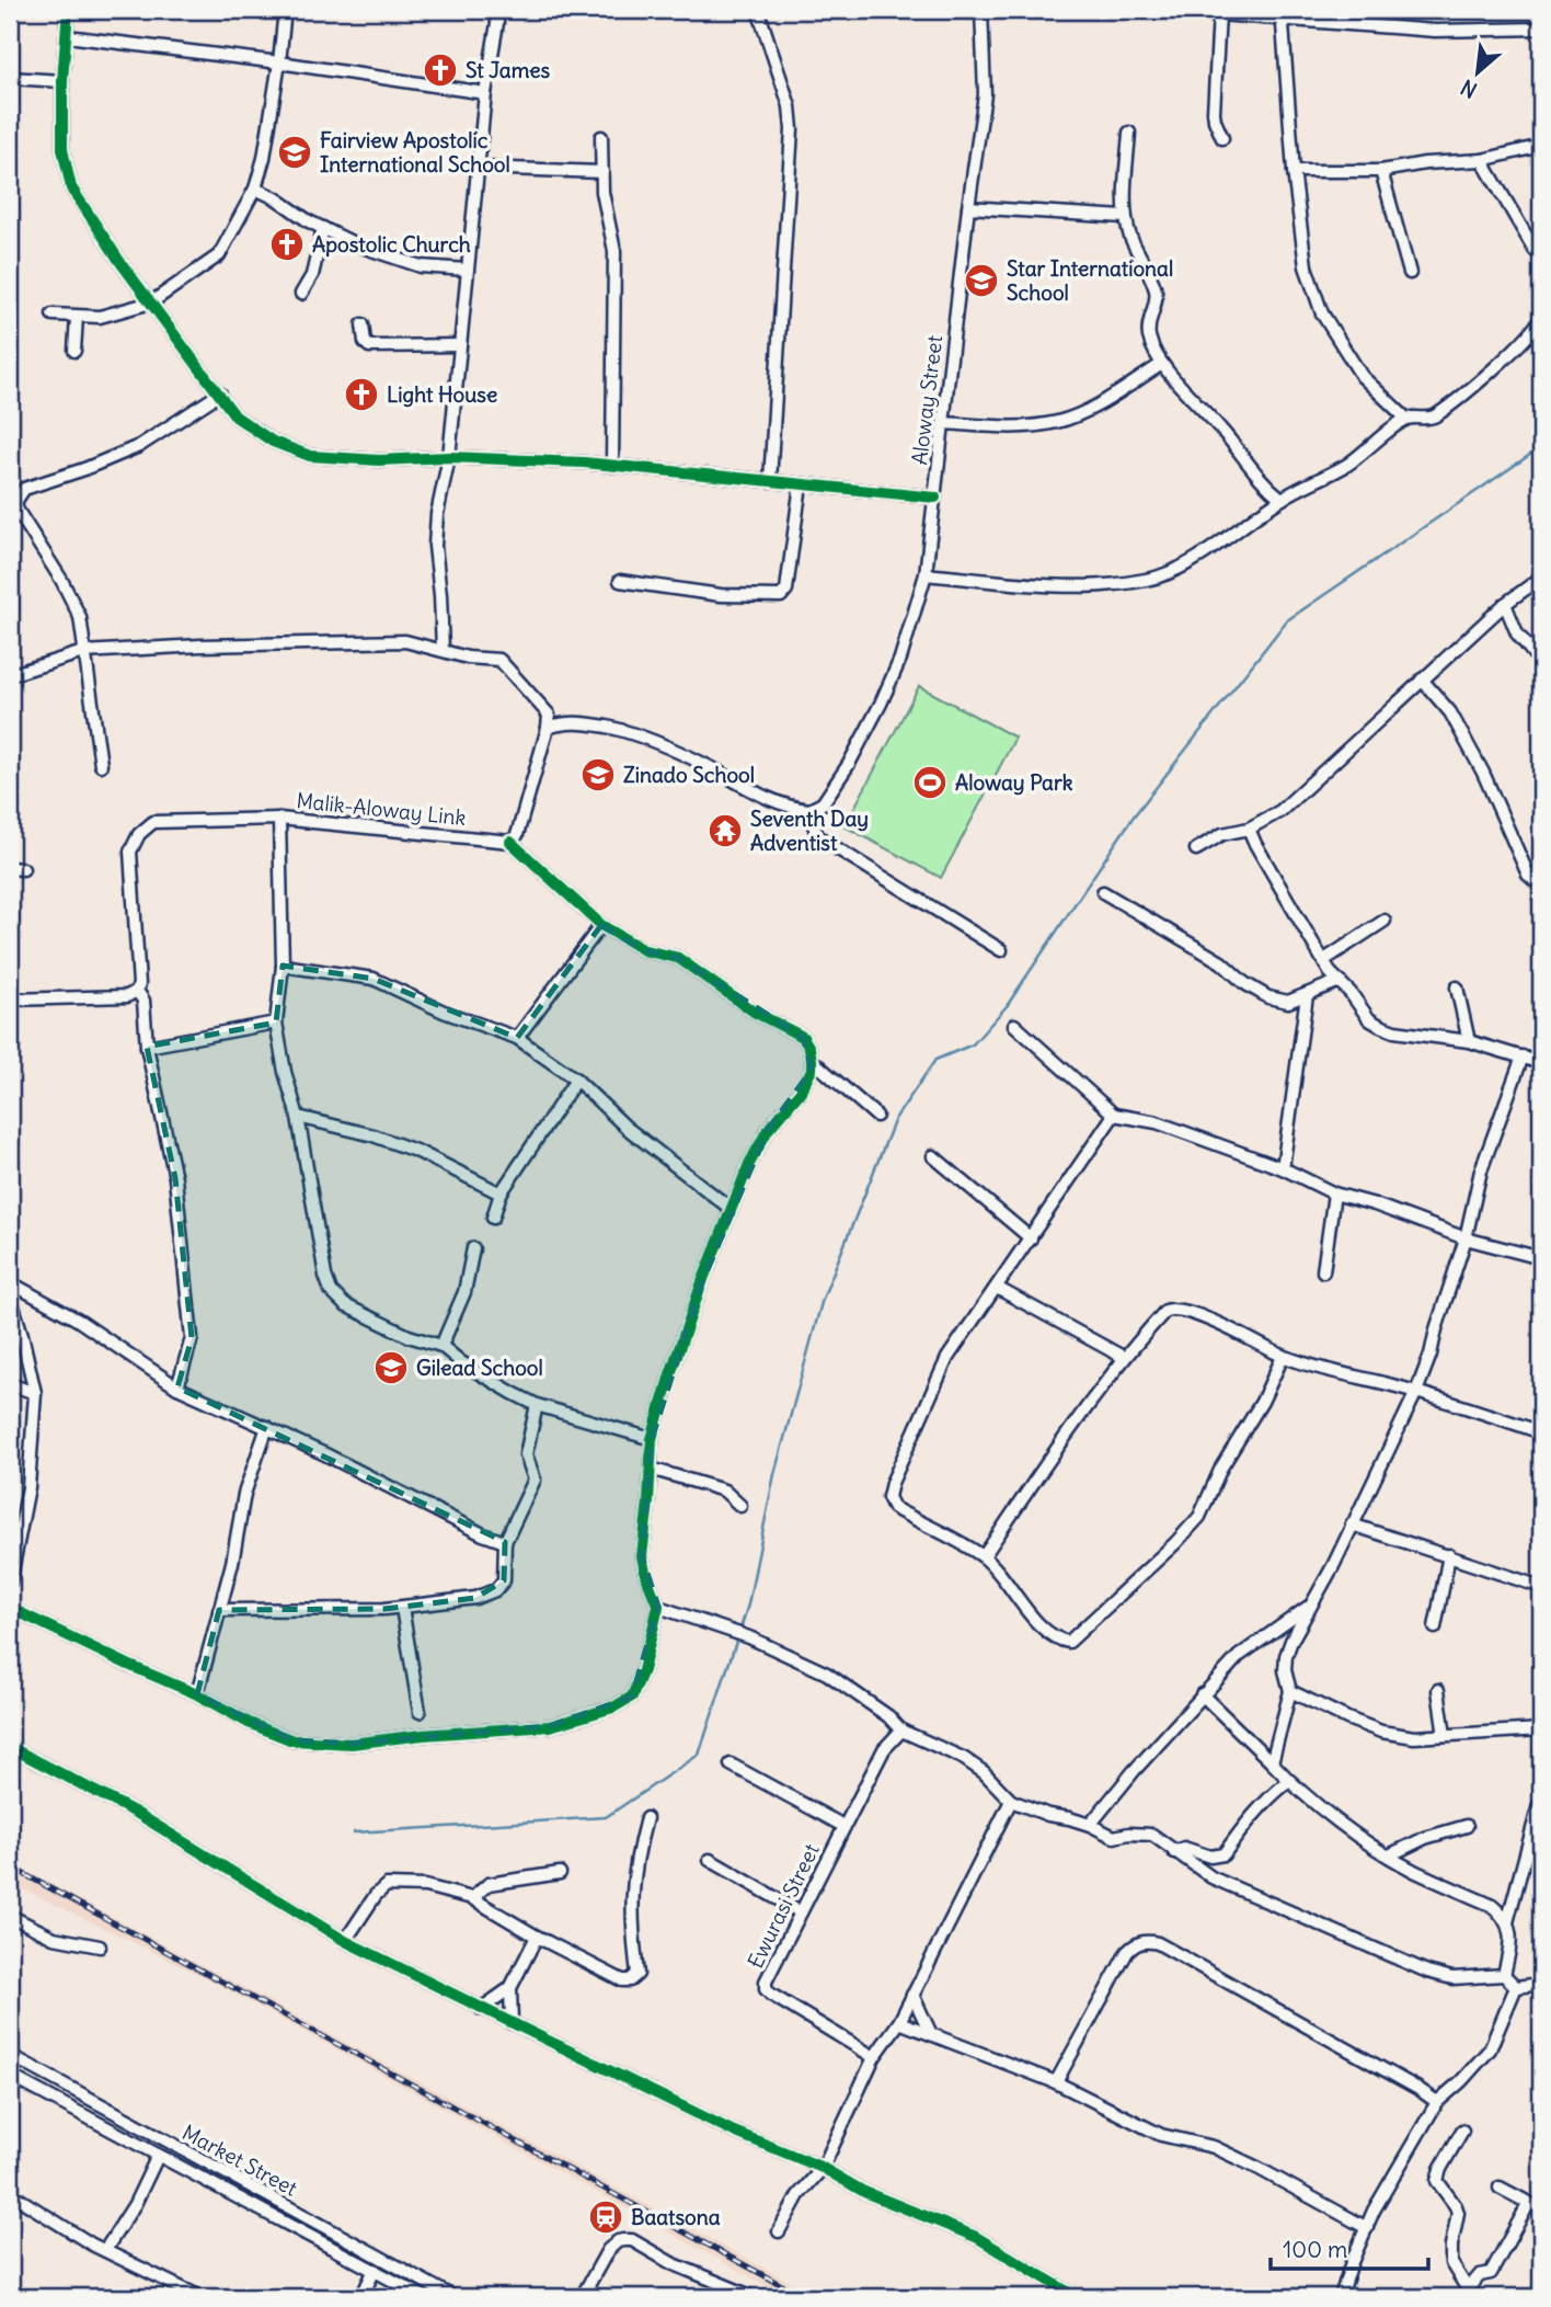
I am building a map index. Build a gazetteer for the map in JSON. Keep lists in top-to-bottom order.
{
  "streets": {
    "street": [
      "Aloway Street",
      "Malik-Aloway Link",
      "Ewurasi Street",
      "Market Street"
    ]
  },
  "places": {
    "church": ["St James", "Apostolic Church", "Light House"],
    "school or university": [
      "Fairview Apostolic International School",
      "Star International School",
      "Zinado School",
      "Gilead School"
    ],
    "sports": ["Aloway Park"],
    "temple": ["Seventh Day Adventist"],
    "station": ["Baatsona"]
  },
  "scale_bar": "100 m",
  "north": "bottom left"
}
